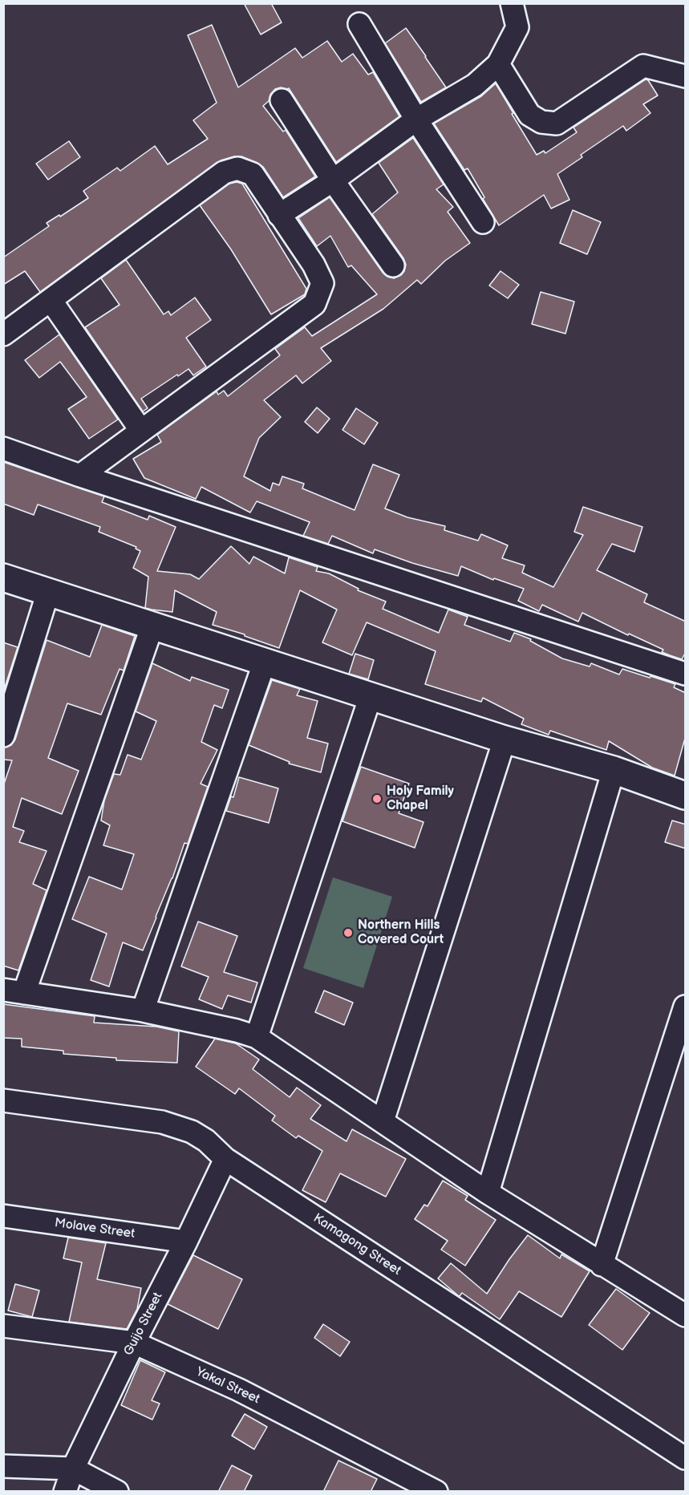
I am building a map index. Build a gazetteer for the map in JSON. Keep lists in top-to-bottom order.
{
  "streets": {
    "street": [
      "Molave Street",
      "Kamagong Street",
      "Guijo Street",
      "Yakal Street"
    ]
  },
  "crossings": [
    ["Molave Street", "Guijo Street"],
    ["Kamagong Street", "Guijo Street"],
    ["Guijo Street", "Yakal Street"]
  ],
  "places": ["Holy Family Chapel", "Northern Hills Covered Court"]
}
